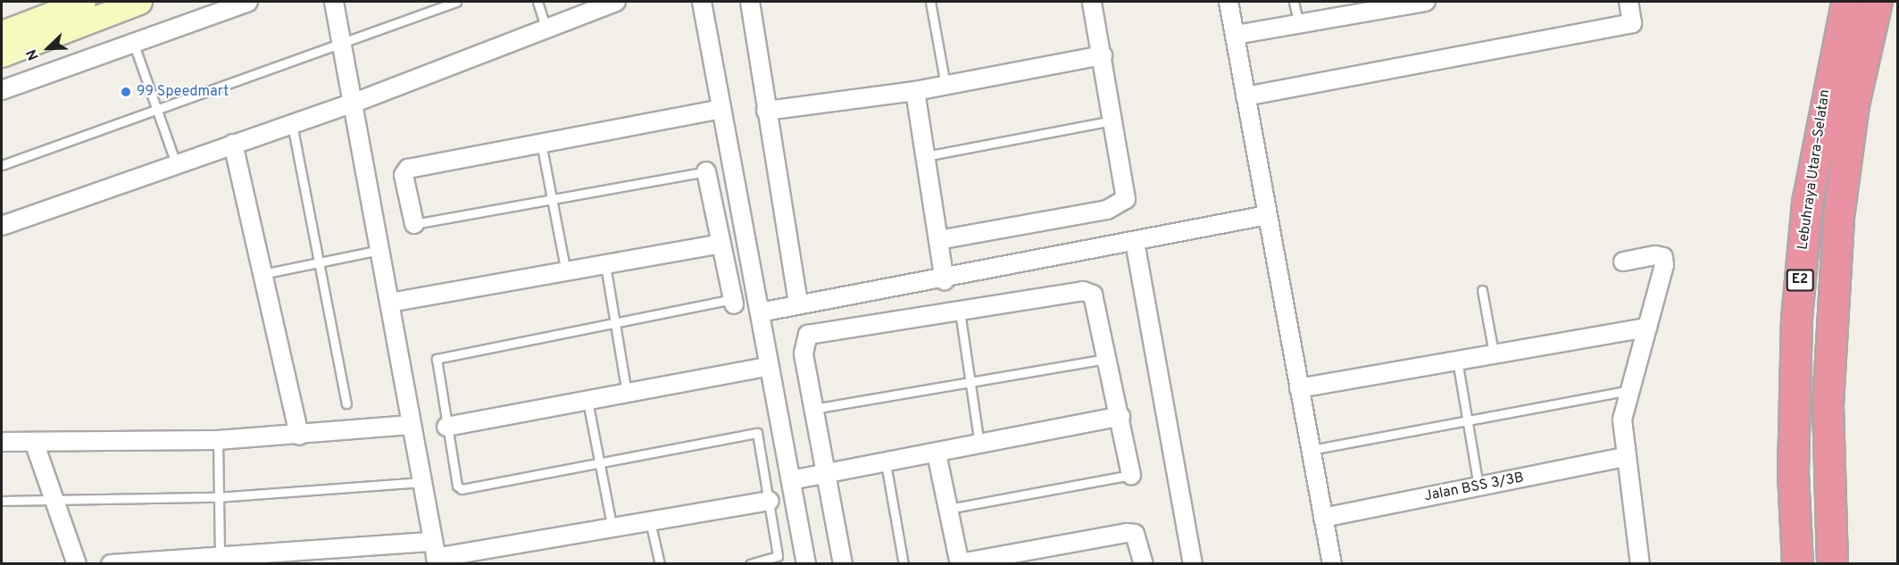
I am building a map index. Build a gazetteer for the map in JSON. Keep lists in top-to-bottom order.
{
  "streets": {
    "highway": ["Lebuhraya Utara–Selatan", "E2"],
    "street": ["Jalan BSS 3/3B"]
  },
  "places": ["99 Speedmart"],
  "north": "bottom left"
}
